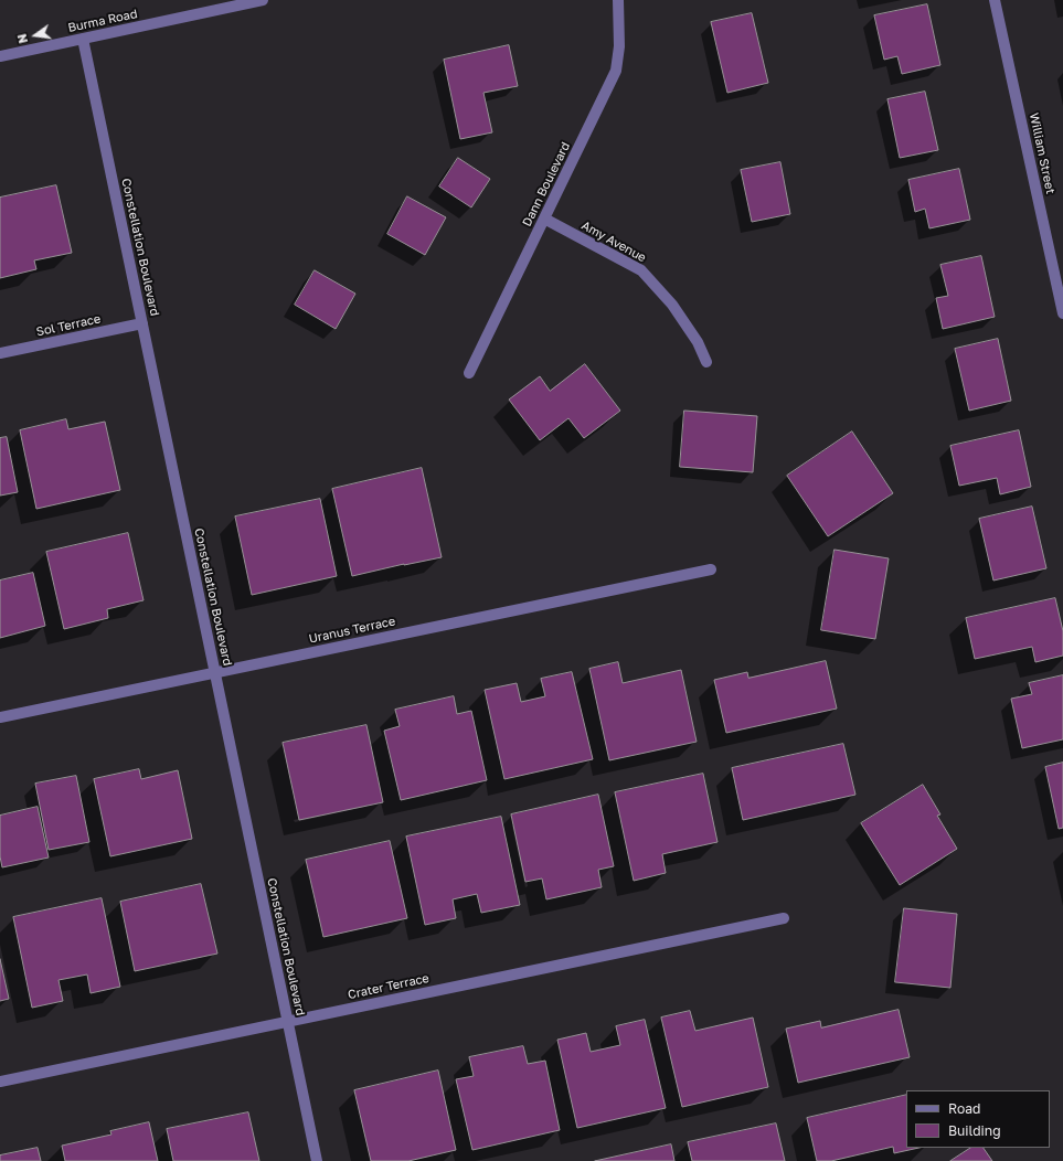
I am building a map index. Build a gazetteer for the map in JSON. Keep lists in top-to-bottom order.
{
  "streets": {
    "street": [
      "Burma Road",
      "William Street",
      "Dann Boulevard",
      "Amy Avenue",
      "Constellation Boulevard",
      "Sol Terrace",
      "Uranus Terrace",
      "Crater Terrace"
    ]
  },
  "crossings": [
    ["Burma Road", "Constellation Boulevard"],
    ["Dann Boulevard", "Amy Avenue"],
    ["Constellation Boulevard", "Sol Terrace"],
    ["Constellation Boulevard", "Uranus Terrace"],
    ["Constellation Boulevard", "Crater Terrace"]
  ],
  "legend": ["Road", "Building"],
  "north": "left"
}
